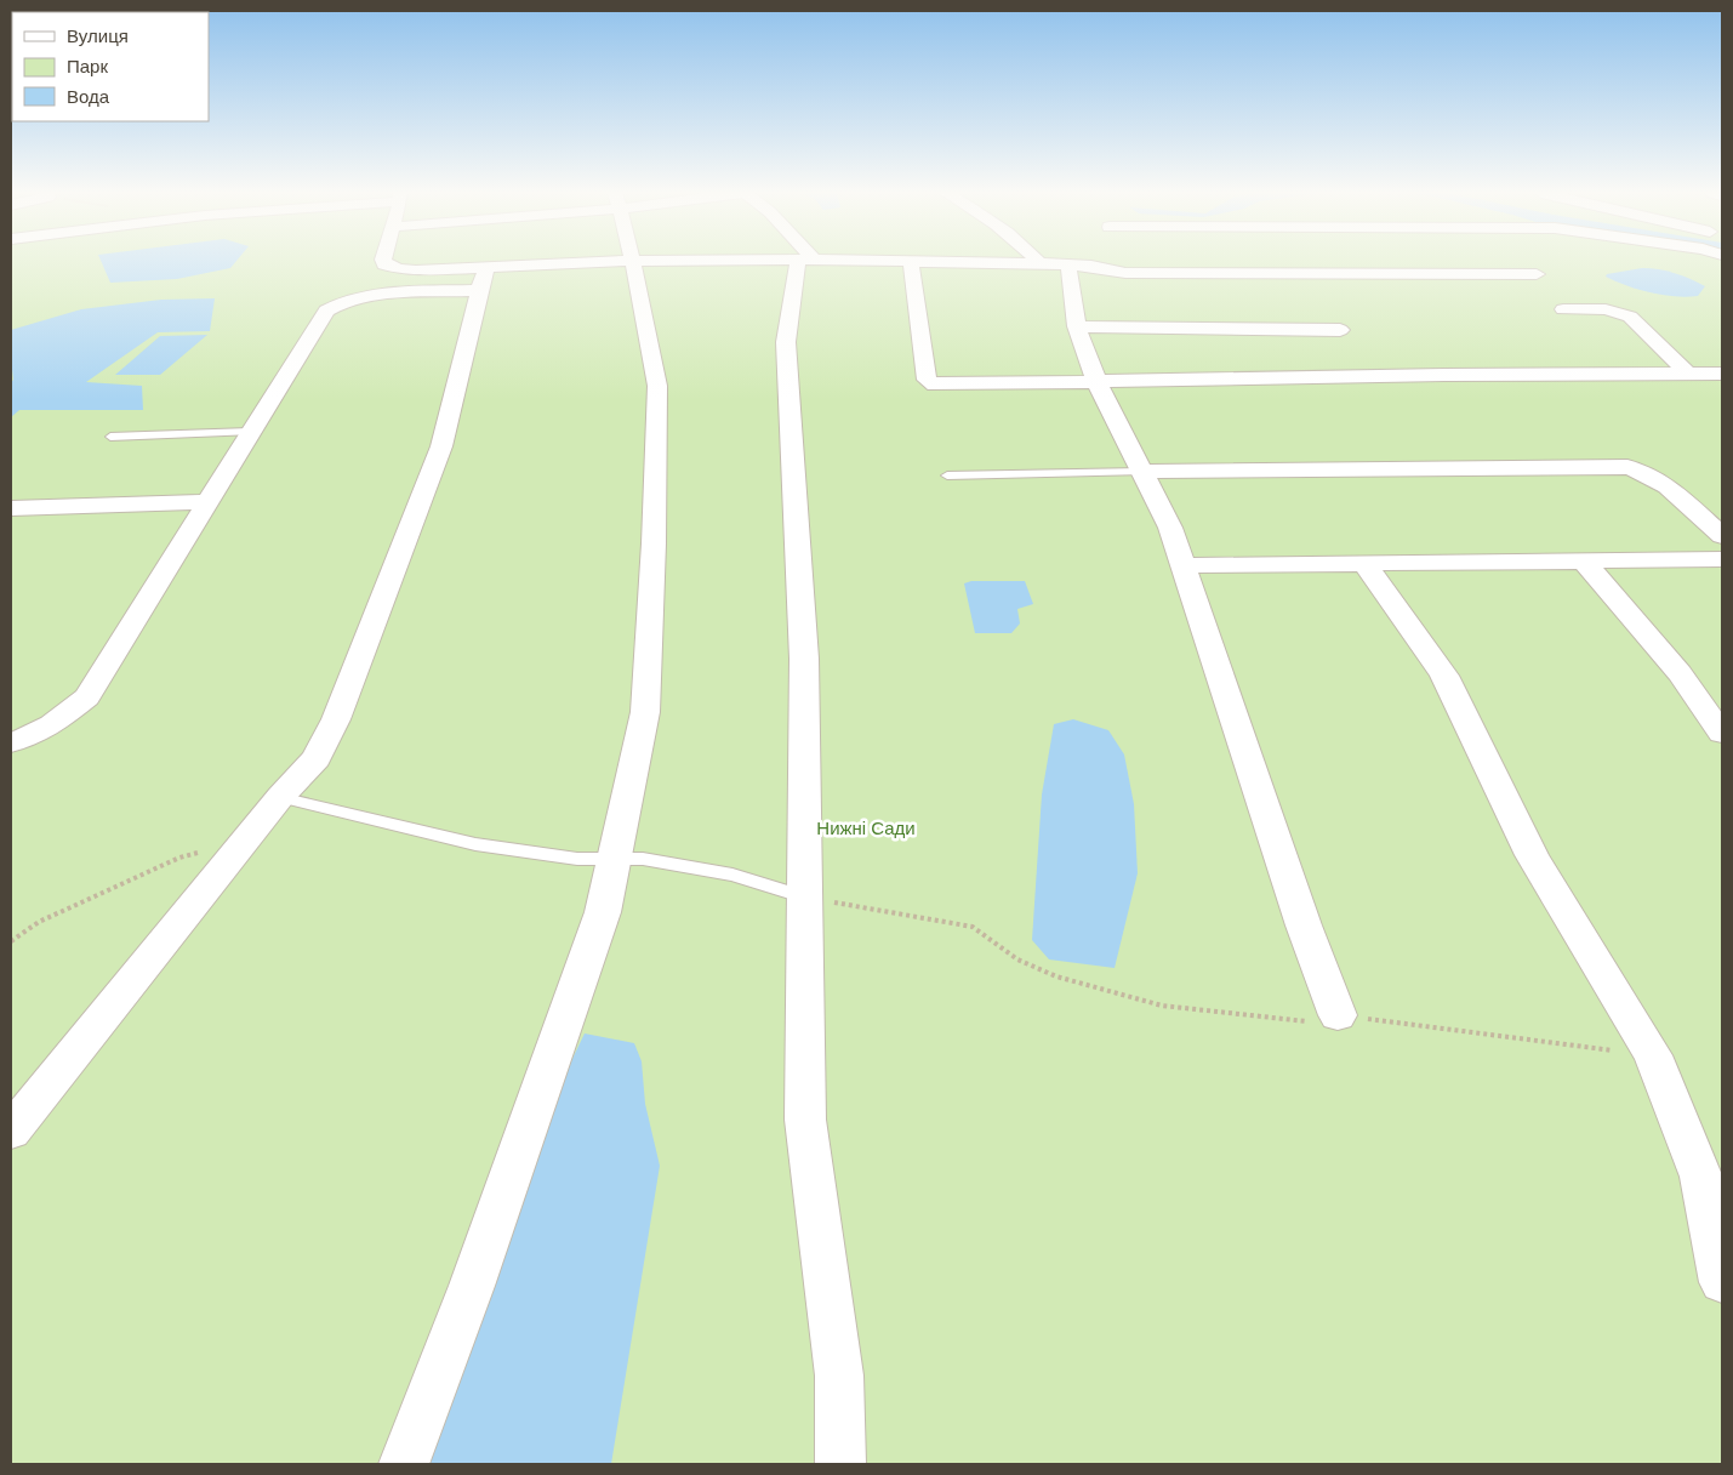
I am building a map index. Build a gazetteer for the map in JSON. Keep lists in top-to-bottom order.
{
  "parks": ["Нижні Сади"],
  "legend": ["Вулиця", "Парк", "Вода"]
}
